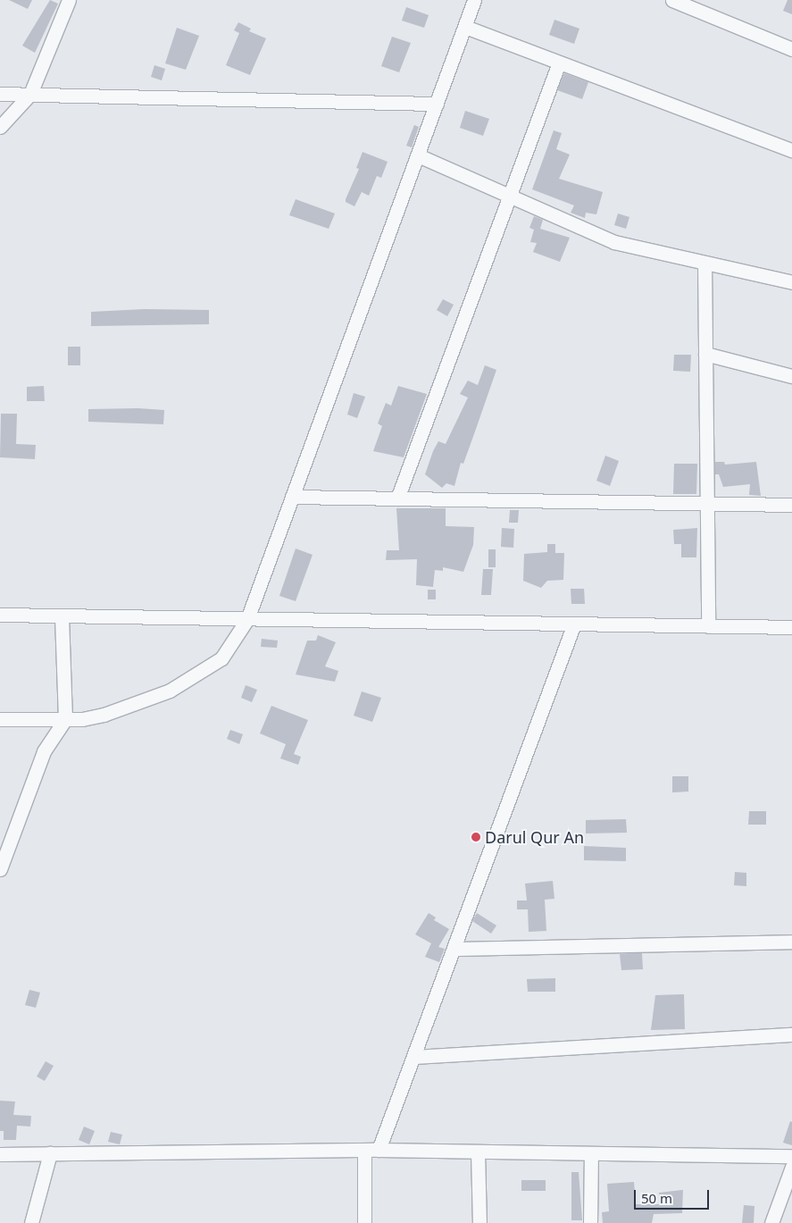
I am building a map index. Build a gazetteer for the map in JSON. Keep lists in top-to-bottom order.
{
  "places": ["Darul Qur An"],
  "scale_bar": "50 m"
}
